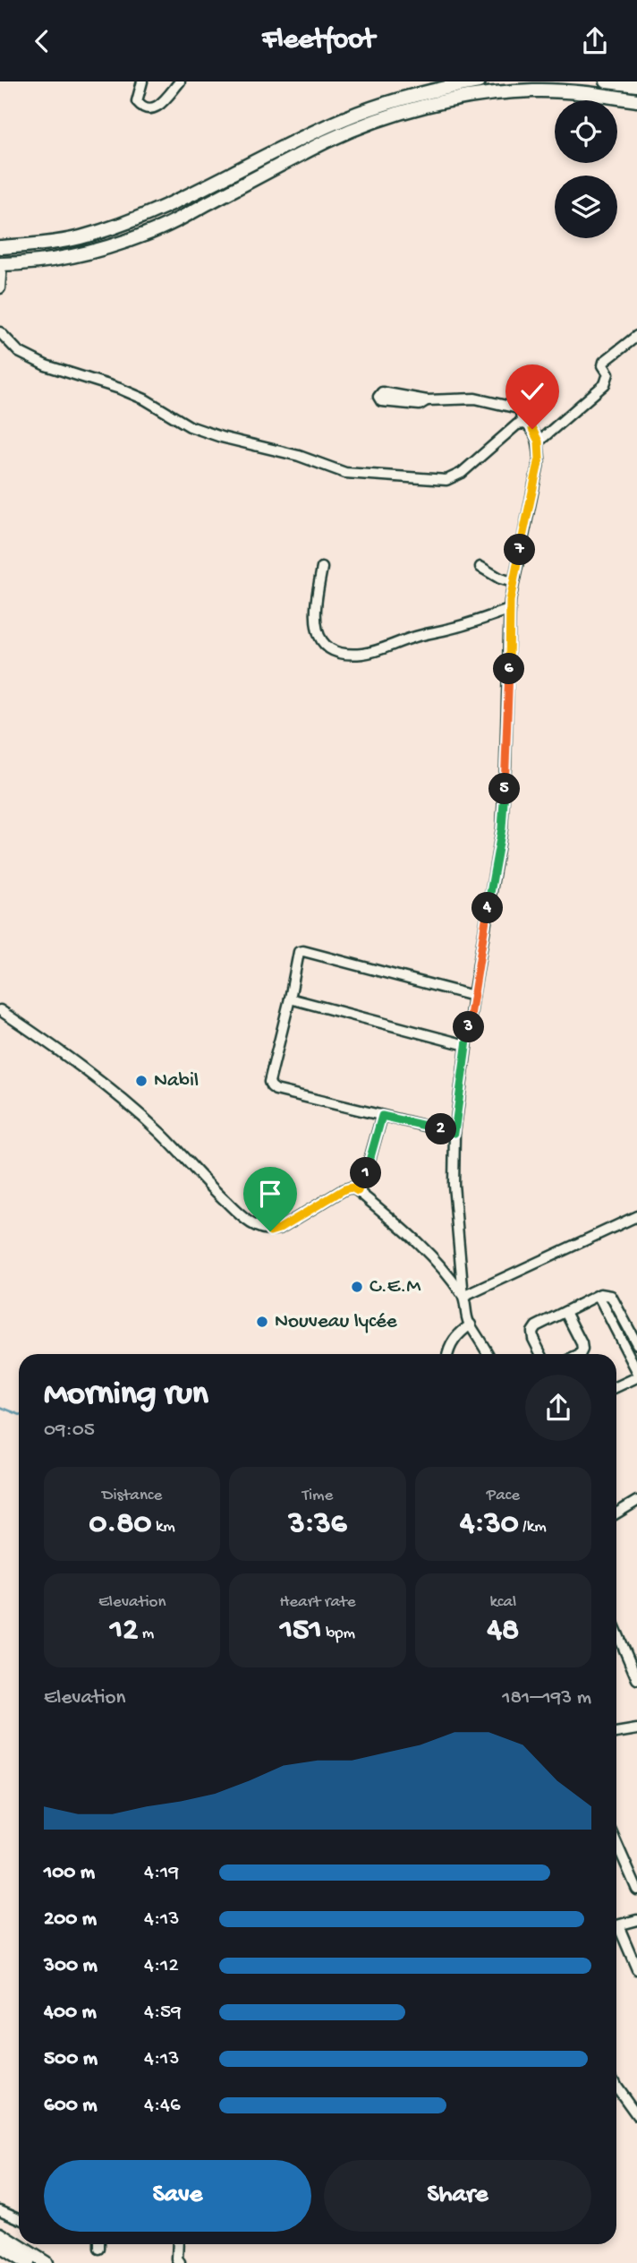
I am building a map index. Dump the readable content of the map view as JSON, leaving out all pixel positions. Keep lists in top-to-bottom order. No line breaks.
{"places":["Nabil","C.E.M","Nouveau lycée"],"page":{"header":"Fleetfoot","pins":["7","6","5","4","3","2","1"],"heading":["Morning run","09:05"],"stats":[["Distance","0.80 km"],["Time","3:36"],["Pace","4:30 /km"],["Elevation","12 m"],["Heart rate","151 bpm"],["kcal","48"]],"chart":["Elevation","181–193 m"],"list":[{"name":"100 m","note":"4:19"},{"name":"200 m","note":"4:13"},{"name":"300 m","note":"4:12"},{"name":"400 m","note":"4:59"},{"name":"500 m","note":"4:13"},{"name":"600 m","note":"4:46"}],"buttons":["Save","Share"]}}
